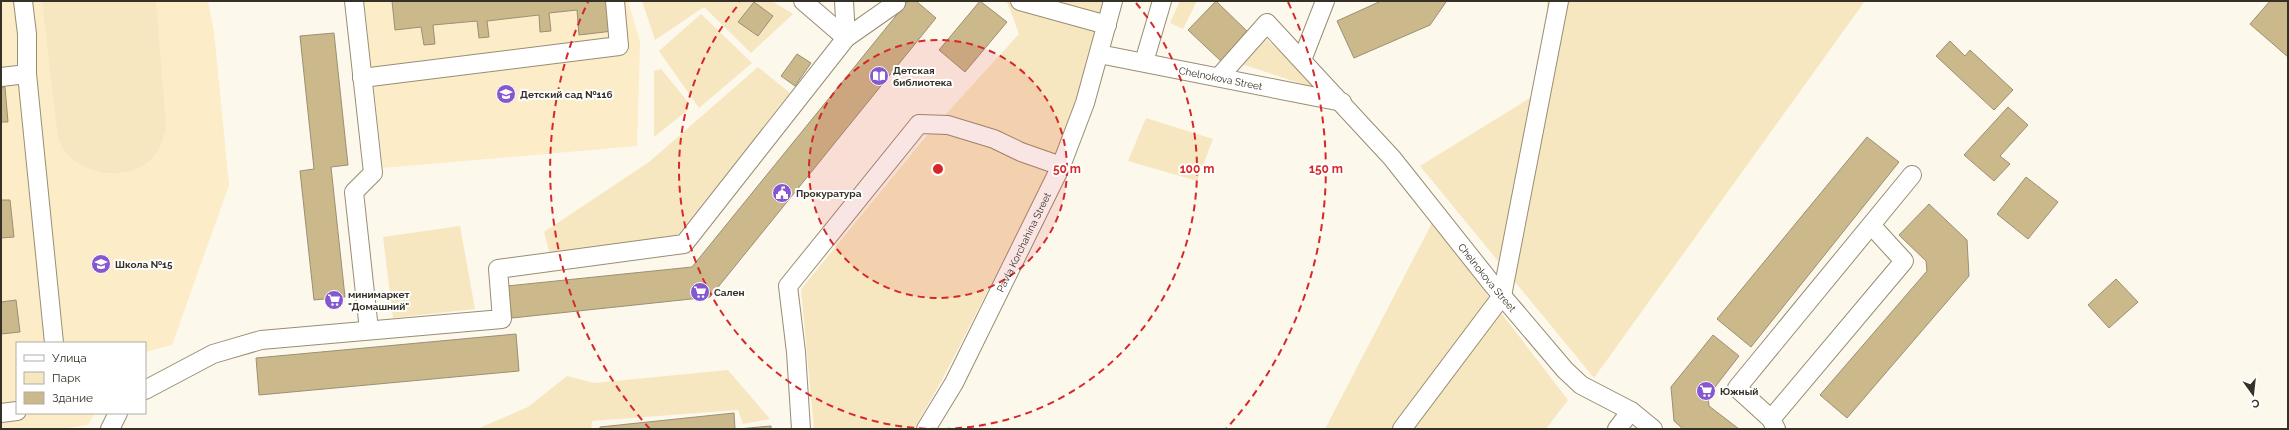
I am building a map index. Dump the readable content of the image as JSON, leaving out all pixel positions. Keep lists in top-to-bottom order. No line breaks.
{"streets":{"street":["Chelnokova Street","Pavla Korchahina Street"]},"crossings":[["Chelnokova Street","Pavla Korchahina Street"]],"places":{"library":["Детская библиотека"],"school or university":["Детский сад №116","Школа №15"],"public building":["Прокуратура"],"supermarket":["Сален","минимаркет \"Домашний\"","Южный"]},"legend":["Улица","Парк","Здание"],"north":"bottom","rings":["50 m","100 m","150 m"]}
